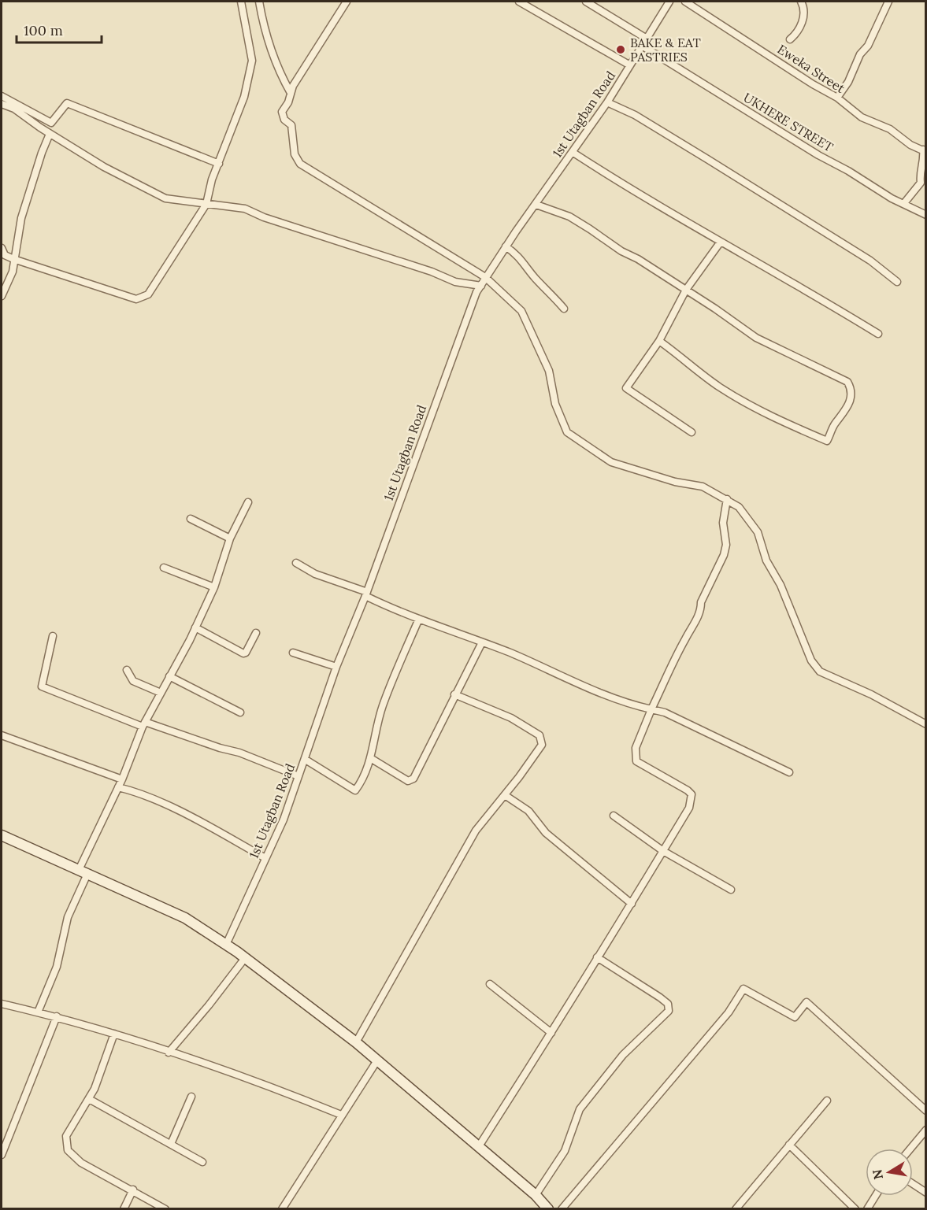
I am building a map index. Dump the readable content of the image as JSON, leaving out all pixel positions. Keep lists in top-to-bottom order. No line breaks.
{"streets":{"street":["Eweka Street","1st Utagban Road","UKHERE STREET"]},"crossings":[["1st Utagban Road","UKHERE STREET"]],"places":["BAKE & EAT PASTRIES"],"scale_bar":"100 m","north":"left"}
